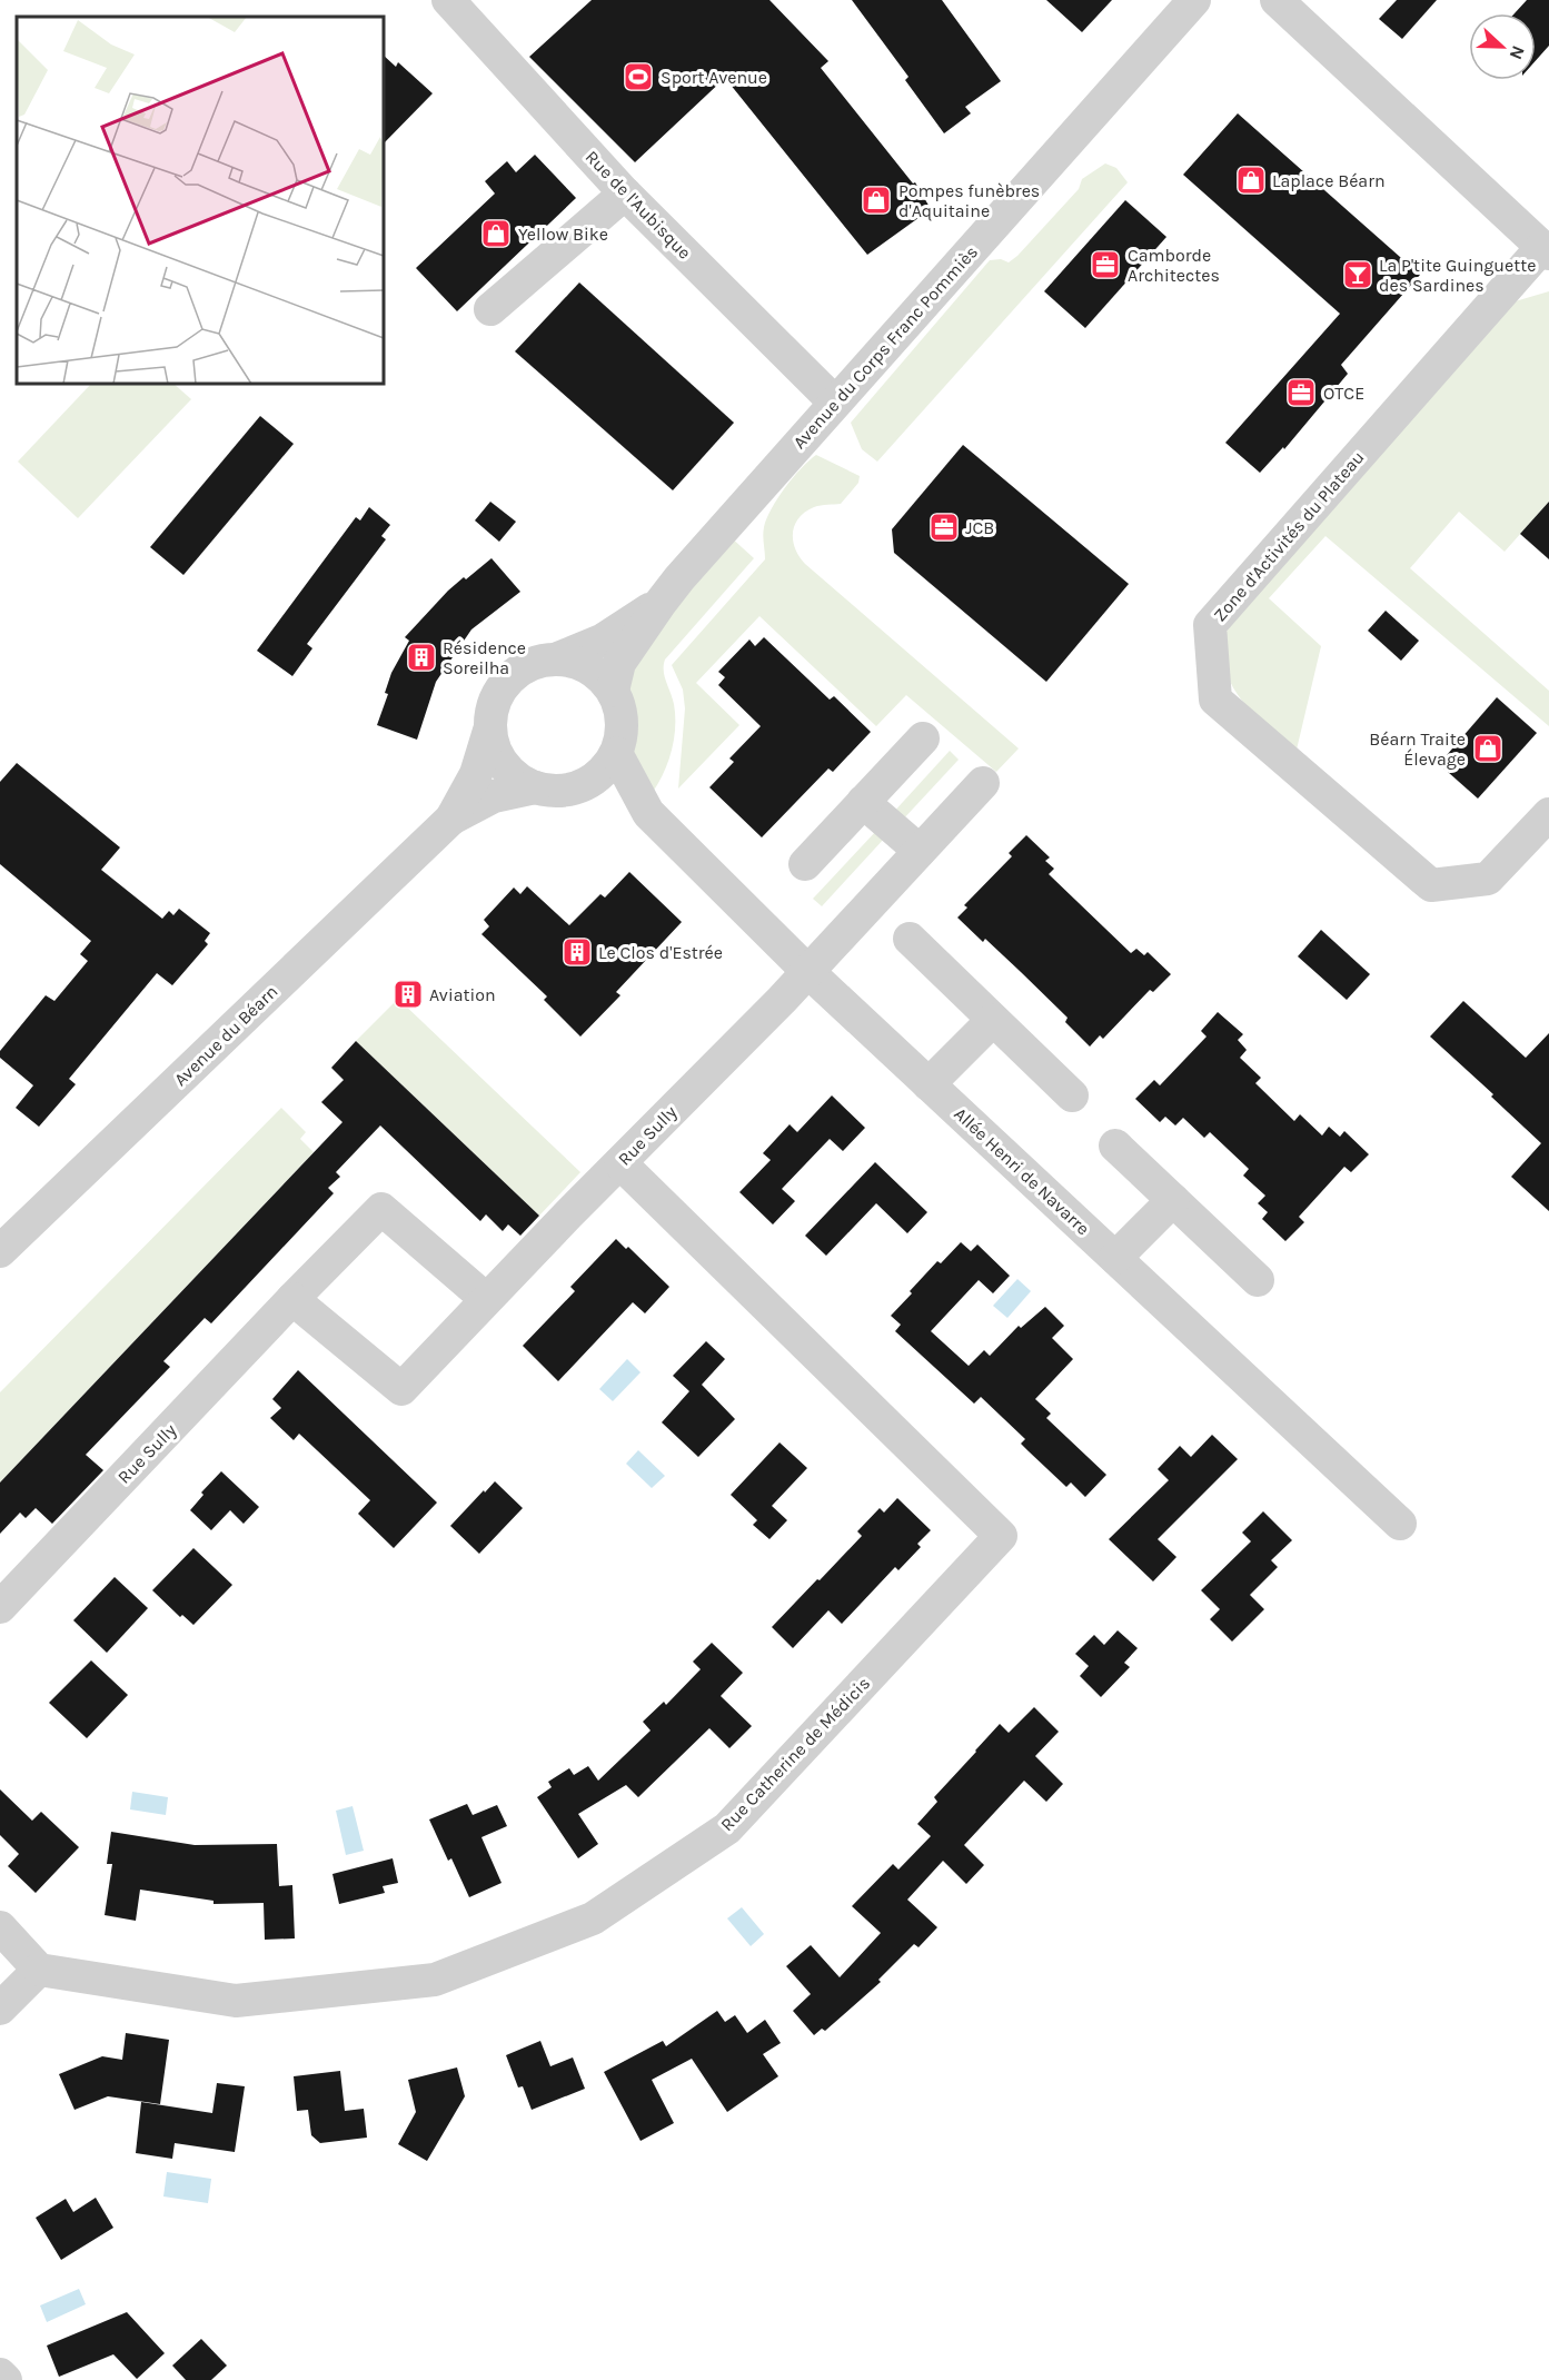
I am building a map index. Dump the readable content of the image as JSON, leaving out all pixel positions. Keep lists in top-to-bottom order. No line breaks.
{"streets":{"street":["Rue de l'Aubisque","Avenue du Corps Franc Pommiès","Zone d'Activités du Plateau","Avenue du Béarn","Rue Sully","Allée Henri de Navarre","Rue Catherine de Médicis"]},"crossings":[["Rue de l'Aubisque","Avenue du Corps Franc Pommiès"],["Avenue du Béarn","Allée Henri de Navarre"],["Rue Sully","Allée Henri de Navarre"],["Rue Sully","Rue Catherine de Médicis"]],"places":{"sports":["Sport Avenue"],"shop":["Laplace Béarn","Pompes funèbres d'Aquitaine","Yellow Bike","Béarn Traite Élevage"],"office":["Camborde Architectes","OTCE","JCB"],"bar":["La P'tite Guinguette des Sardines"],"building":["Résidence Soreilha","Le Clos d'Estrée","Aviation"]},"north":"right"}
